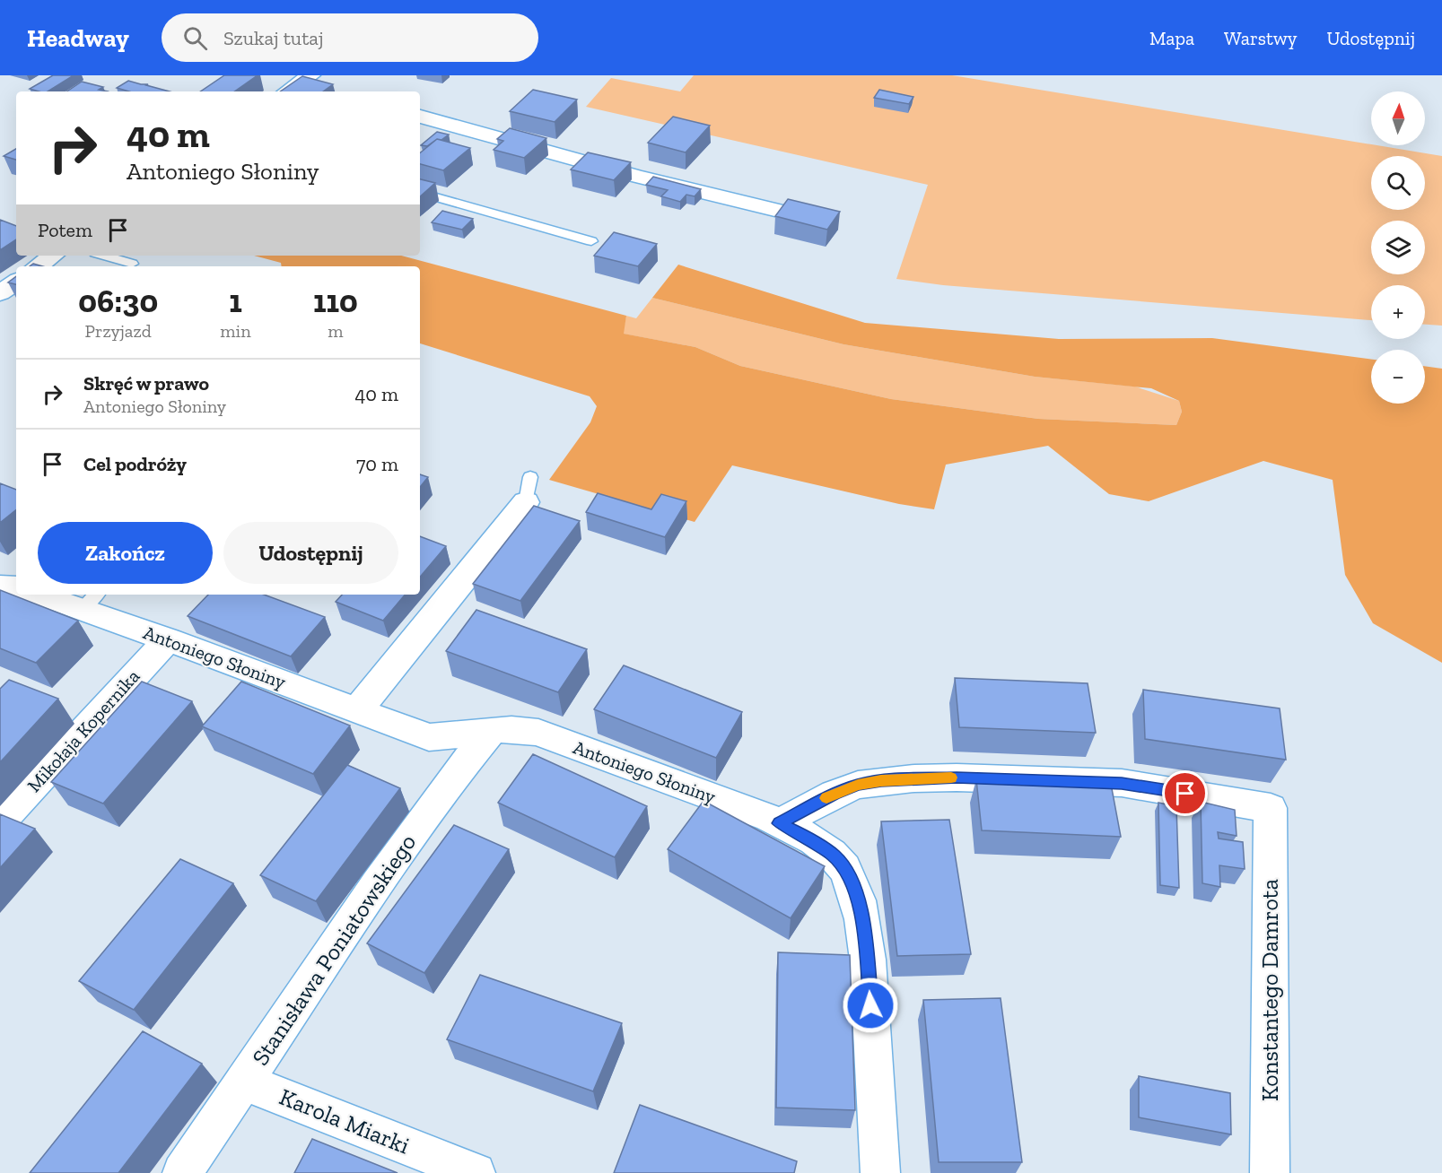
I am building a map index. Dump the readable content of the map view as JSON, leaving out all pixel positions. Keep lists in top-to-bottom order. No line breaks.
{"streets":{"street":["Antoniego Słoniny","Mikołaja Kopernika","Stanisława Poniatowskiego","Konstantego Damrota","Karola Miarki"]},"crossings":[["Antoniego Słoniny","Mikołaja Kopernika"],["Antoniego Słoniny","Stanisława Poniatowskiego"],["Antoniego Słoniny","Konstantego Damrota"],["Stanisława Poniatowskiego","Karola Miarki"]],"north":"top","page":{"header":"Headway","search":"Szukaj tutaj","nav":["Mapa","Warstwy","Udostępnij"],"map_buttons":["+","−"],"turn":["40 m","Antoniego Słoniny"],"then":"Potem","eta":["06:30","Przyjazd","1","min","110","m"],"list":[{"name":"Skręć w prawo","note":"Antoniego Słoniny","value":"40 m"},{"name":"Cel podróży","value":"70 m"}],"buttons":["Zakończ","Udostępnij"]}}
